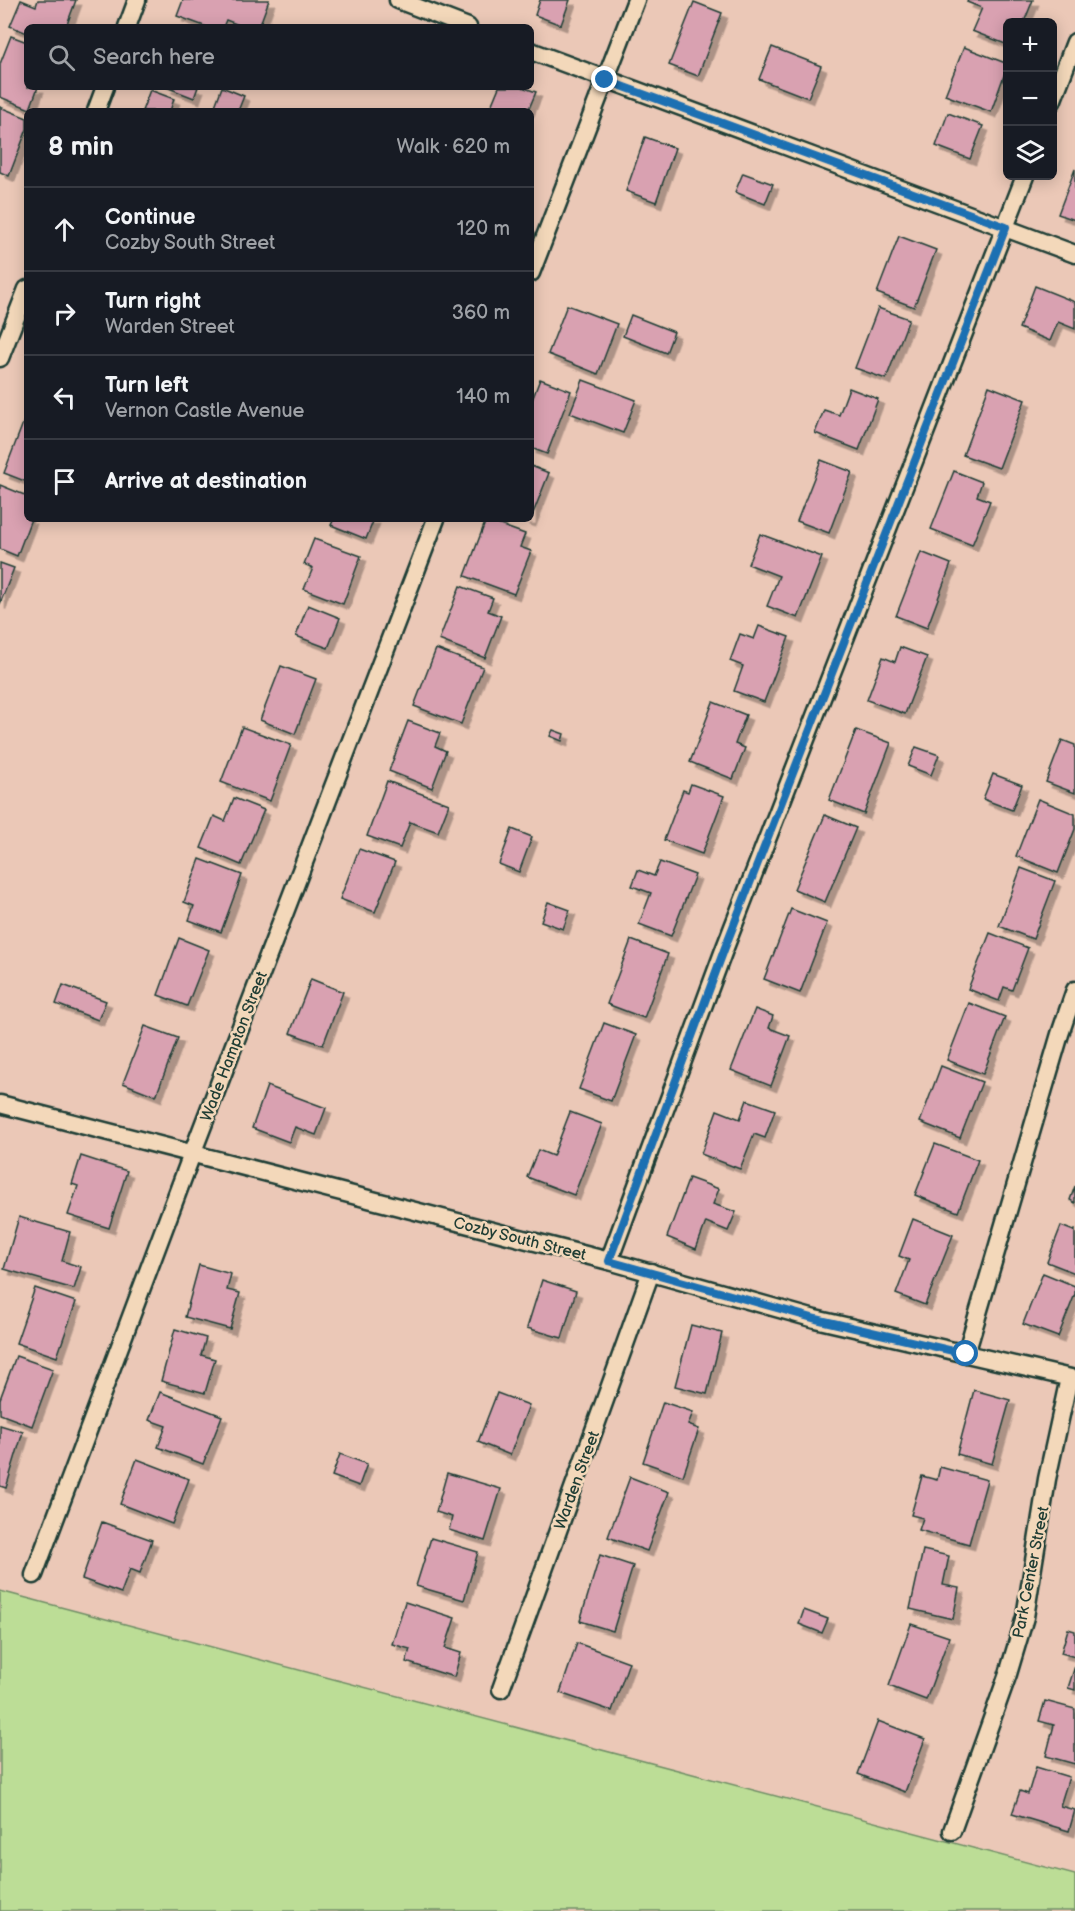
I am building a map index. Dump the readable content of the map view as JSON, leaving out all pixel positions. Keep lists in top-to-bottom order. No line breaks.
{"streets":{"street":["Wade Hampton Street","Cozby South Street","Warden Street","Park Center Street"]},"crossings":[["Wade Hampton Street","Cozby South Street"],["Cozby South Street","Warden Street"],["Cozby South Street","Park Center Street"]],"page":{"map_buttons":["+","−"],"search":"Search here","heading":["8 min","Walk · 620 m"],"list":[["Continue","Cozby South Street","120 m"],["Turn right","Warden Street","360 m"],["Turn left","Vernon Castle Avenue","140 m"],"Arrive at destination"]}}
